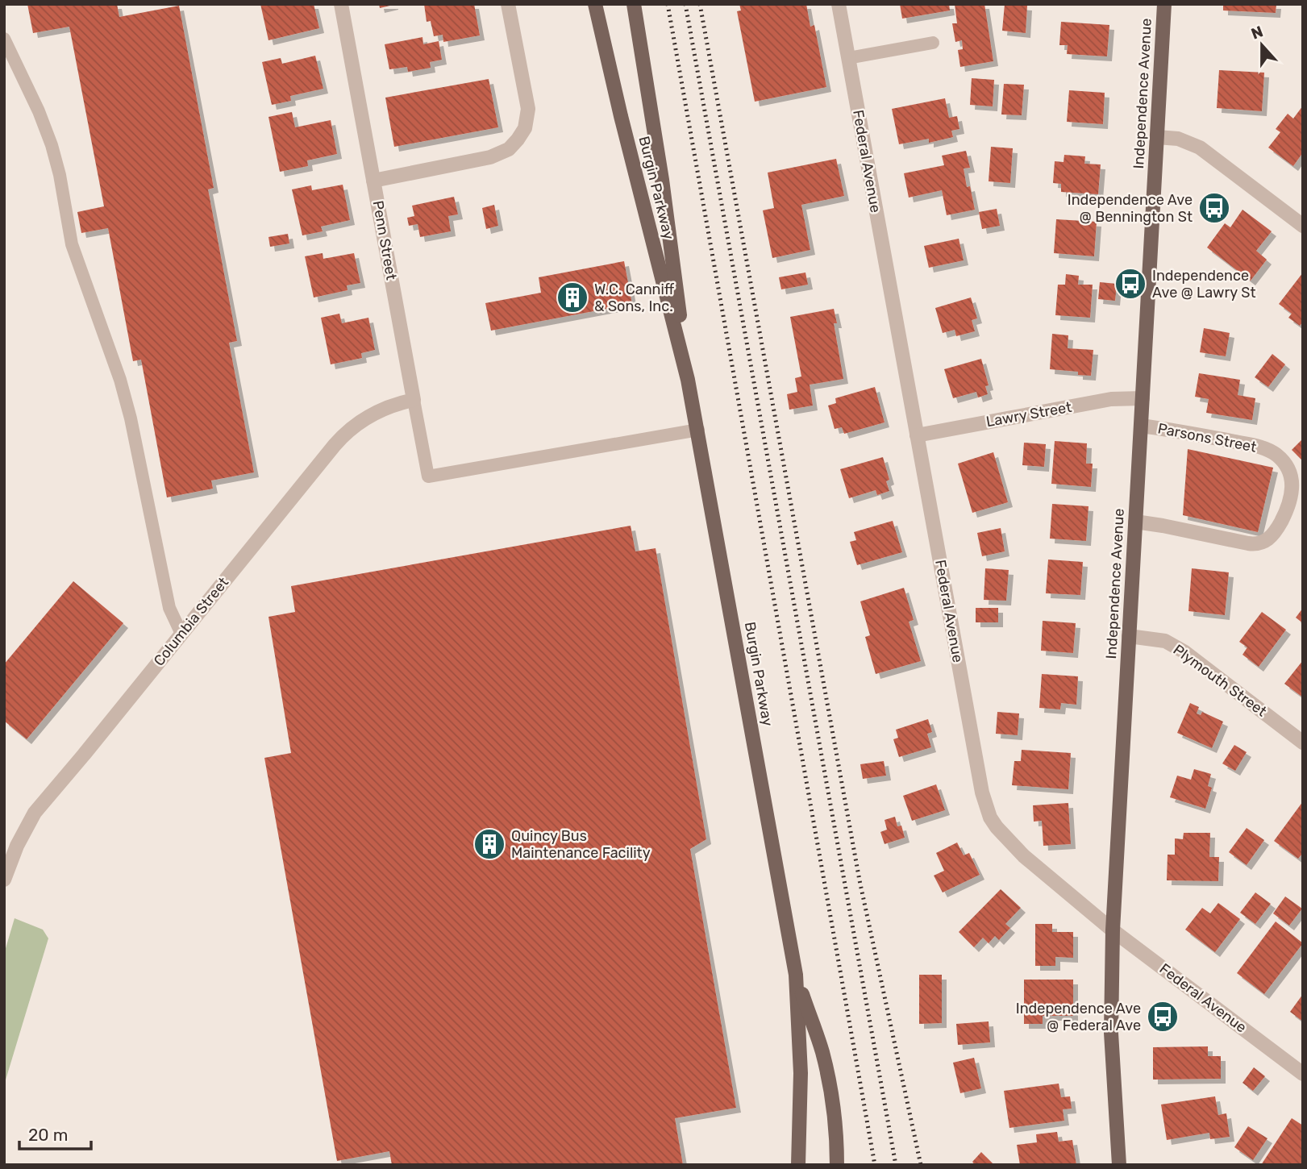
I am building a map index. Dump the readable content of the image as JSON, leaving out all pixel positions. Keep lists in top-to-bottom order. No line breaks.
{"streets":{"main road":["Independence Avenue","Burgin Parkway"],"street":["Federal Avenue","Penn Street","Lawry Street","Parsons Street","Columbia Street","Plymouth Street"]},"crossings":[["Independence Avenue","Federal Avenue"],["Independence Avenue","Lawry Street"],["Independence Avenue","Parsons Street"],["Independence Avenue","Plymouth Street"],["Federal Avenue","Lawry Street"],["Burgin Parkway","Penn Street"],["Penn Street","Columbia Street"]],"places":{"bus stop":["Independence Ave @ Bennington St","Independence Ave @ Lawry St","Independence Ave @ Federal Ave"],"building":["W.C. Canniff & Sons, Inc.","Quincy Bus Maintenance Facility"]},"scale_bar":"20 m","north":"top"}
